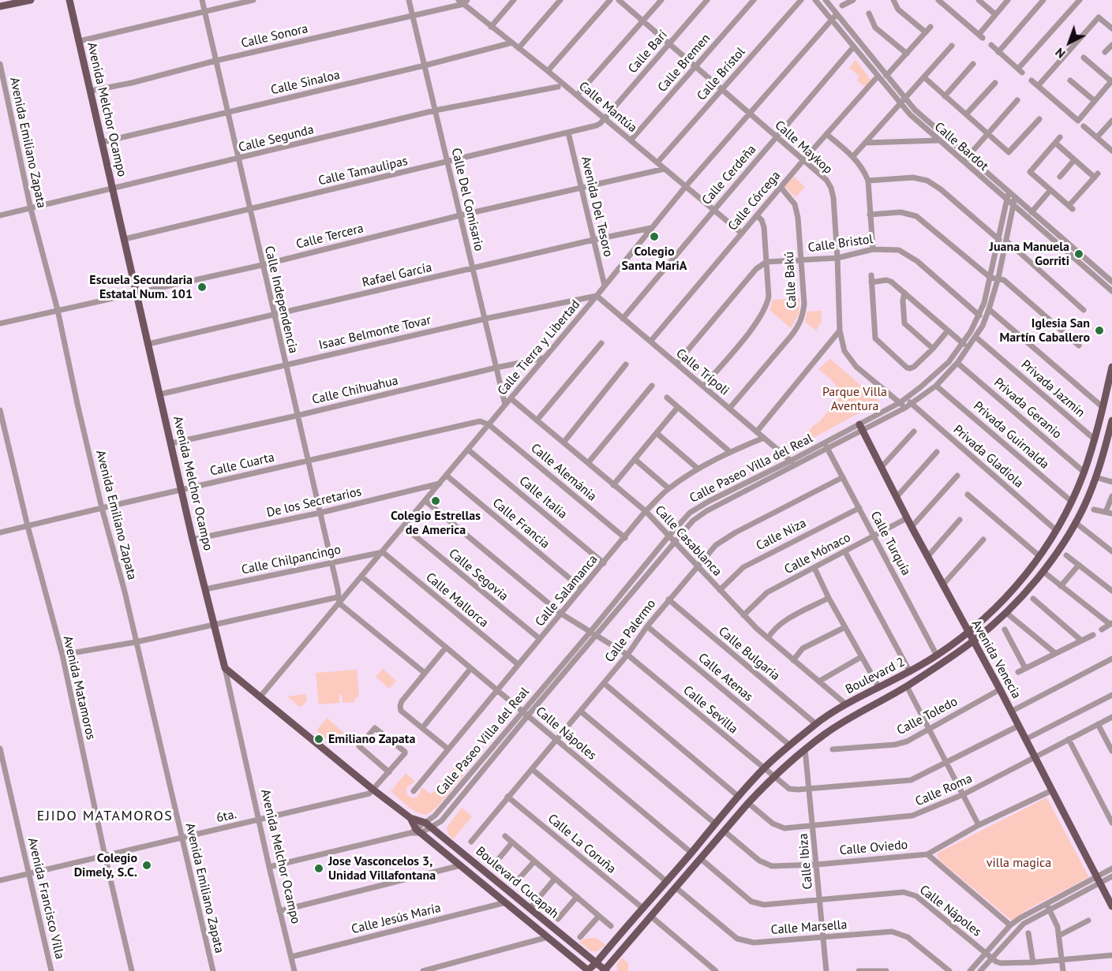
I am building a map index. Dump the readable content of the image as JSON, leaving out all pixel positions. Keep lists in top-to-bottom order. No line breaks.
{"streets":{"main road":["Avenida Melchor Ocampo","Avenida Venecia","Boulevard 2","Boulevard Cucapah"],"street":["Calle Sonora","Calle Barí","Calle Bremen","Calle Brístol","Calle Sinaloa","Calle Mantúa","Calle Segunda","Avenida Emiliano Zapata","Calle Bardot","Calle Maykop","Calle Tamaulipas","Calle Cerdeña","Calle Del Comisario","Calle Córcega","Avenida Del Tesoro","Calle Tercera","Calle Bristol","Rafael García","Calle Bakú","Calle Independencia","Isaac Belmonte Tovar","Calle Tierra y Libertad","Calle Trípoli","Privada Jazmín","Calle Chihuahua","Privada Geranio","Privada Guirnalda","Privada Gladiola","Calle Cuarta","Calle Paseo Villa del Real","Calle Alemánia","Calle Italia","De los Secretarios","Calle Francia","Calle Niza","Calle Casablanca","Calle Turquía","Calle Mónaco","Calle Chilpancingo","Calle Segovia","Calle Salamanca","Calle Mallorca","Calle Palermo","Calle Bulgaria","Calle Atenas","Avenida Matamoros","Calle Sevilla","Calle Toledo","Calle Nápoles","Calle Roma","6ta.","Calle La Coruña","Calle Oviedo","Calle Ibiza","Avenida Francisco Villa","Calle Jesús María","Calle Marsella"]},"crossings":[["Calle Sonora","Calle Mantúa"],["Calle Sonora","Avenida Melchor Ocampo"],["Calle Sonora","Calle Del Comisario"],["Calle Sonora","Calle Independencia"],["Calle Barí","Calle Mantúa"],["Calle Barí","Calle Maykop"],["Calle Barí","Calle Tamaulipas"],["Calle Bremen","Calle Mantúa"],["Calle Bremen","Calle Maykop"],["Calle Brístol","Calle Mantúa"],["Calle Brístol","Calle Maykop"],["Calle Sinaloa","Calle Mantúa"],["Calle Sinaloa","Avenida Melchor Ocampo"],["Calle Sinaloa","Calle Del Comisario"],["Calle Sinaloa","Calle Independencia"],["Calle Mantúa","Calle Tamaulipas"],["Calle Mantúa","Calle Cerdeña"],["Calle Mantúa","Calle Córcega"],["Calle Mantúa","Calle Tercera"],["Calle Mantúa","Calle Tierra y Libertad"],["Avenida Melchor Ocampo","Calle Segunda"],["Avenida Melchor Ocampo","Calle Tamaulipas"],["Avenida Melchor Ocampo","Calle Tercera"],["Avenida Melchor Ocampo","Rafael García"],["Avenida Melchor Ocampo","Isaac Belmonte Tovar"],["Avenida Melchor Ocampo","Calle Chihuahua"],["Avenida Melchor Ocampo","Calle Cuarta"],["Avenida Melchor Ocampo","Calle Paseo Villa del Real"],["Avenida Melchor Ocampo","De los Secretarios"],["Avenida Melchor Ocampo","Calle Chilpancingo"],["Avenida Melchor Ocampo","6ta."],["Avenida Melchor Ocampo","Boulevard Cucapah"],["Avenida Melchor Ocampo","Calle Jesús María"],["Calle Segunda","Avenida Emiliano Zapata"],["Calle Segunda","Calle Del Comisario"],["Calle Segunda","Calle Independencia"],["Avenida Emiliano Zapata","Calle Tercera"],["Avenida Emiliano Zapata","Calle Cuarta"],["Avenida Emiliano Zapata","6ta."],["Calle Bardot","Calle Cerdeña"],["Calle Bardot","Calle Córcega"],["Calle Bardot","Calle Tierra y Libertad"],["Calle Bardot","Calle Paseo Villa del Real"],["Calle Maykop","Calle Cerdeña"],["Calle Maykop","Calle Córcega"],["Calle Maykop","Calle Bristol"],["Calle Maykop","Calle Tierra y Libertad"],["Calle Maykop","Calle Paseo Villa del Real"],["Calle Tamaulipas","Calle Del Comisario"],["Calle Tamaulipas","Avenida Del Tesoro"],["Calle Tamaulipas","Calle Independencia"],["Calle Cerdeña","Calle Trípoli"],["Calle Del Comisario","Calle Tercera"],["Calle Del Comisario","Rafael García"],["Calle Del Comisario","Isaac Belmonte Tovar"],["Calle Del Comisario","Calle Tierra y Libertad"],["Calle Del Comisario","Calle Chihuahua"],["Calle Córcega","Calle Bakú"],["Calle Córcega","Calle Trípoli"],["Avenida Del Tesoro","Calle Tercera"],["Avenida Del Tesoro","Rafael García"],["Avenida Del Tesoro","Calle Tierra y Libertad"],["Calle Tercera","Calle Independencia"],["Calle Bristol","Calle Bakú"],["Calle Bristol","Calle Paseo Villa del Real"],["Rafael García","Calle Independencia"],["Rafael García","Calle Tierra y Libertad"],["Calle Bakú","Calle Trípoli"],["Calle Independencia","Isaac Belmonte Tovar"],["Calle Independencia","Calle Tierra y Libertad"],["Calle Independencia","Calle Chihuahua"],["Calle Independencia","Calle Cuarta"],["Calle Independencia","De los Secretarios"],["Calle Independencia","Calle Chilpancingo"],["Isaac Belmonte Tovar","Calle Tierra y Libertad"],["Isaac Belmonte Tovar","Calle Trípoli"],["Calle Tierra y Libertad","Calle Trípoli"],["Calle Tierra y Libertad","Calle Chihuahua"],["Calle Tierra y Libertad","Calle Cuarta"],["Calle Tierra y Libertad","Calle Alemánia"],["Calle Tierra y Libertad","Calle Italia"],["Calle Tierra y Libertad","De los Secretarios"],["Calle Tierra y Libertad","Calle Francia"],["Calle Tierra y Libertad","Calle Casablanca"],["Calle Tierra y Libertad","Calle Chilpancingo"],["Calle Tierra y Libertad","Calle Segovia"],["Calle Tierra y Libertad","Calle Mallorca"],["Calle Tierra y Libertad","Calle Sevilla"],["Calle Tierra y Libertad","Calle Nápoles"],["Calle Tierra y Libertad","Boulevard Cucapah"],["Calle Trípoli","Calle Paseo Villa del Real"],["Calle Trípoli","Calle Salamanca"],["Privada Jazmín","Calle Paseo Villa del Real"],["Privada Jazmín","Boulevard 2"],["Privada Geranio","Calle Paseo Villa del Real"],["Privada Geranio","Boulevard 2"],["Privada Guirnalda","Calle Paseo Villa del Real"],["Privada Guirnalda","Boulevard 2"],["Privada Gladiola","Calle Paseo Villa del Real"],["Privada Gladiola","Boulevard 2"],["Calle Cuarta","Calle Alemánia"],["Calle Cuarta","Avenida Matamoros"],["Calle Paseo Villa del Real","Calle Casablanca"],["Calle Paseo Villa del Real","Calle Turquía"],["Calle Paseo Villa del Real","Avenida Venecia"],["Calle Paseo Villa del Real","Calle Sevilla"],["Calle Paseo Villa del Real","Calle Nápoles"],["Calle Paseo Villa del Real","Boulevard Cucapah"],["Calle Alemánia","Calle Salamanca"],["Calle Italia","Calle Salamanca"],["Calle Francia","Calle Salamanca"],["Calle Niza","Calle Casablanca"],["Calle Niza","Calle Turquía"],["Calle Casablanca","Calle Mónaco"],["Calle Casablanca","Calle Salamanca"],["Calle Casablanca","Calle Palermo"],["Calle Casablanca","Boulevard 2"],["Calle Turquía","Calle Mónaco"],["Calle Turquía","Calle Palermo"],["Calle Turquía","Boulevard 2"],["Calle Mónaco","Avenida Venecia"],["Calle Chilpancingo","Calle Mallorca"],["Calle Segovia","Calle Salamanca"],["Calle Salamanca","Calle Mallorca"],["Calle Salamanca","Calle Sevilla"],["Calle Salamanca","Calle Nápoles"],["Calle Palermo","Calle Bulgaria"],["Calle Palermo","Calle Atenas"],["Calle Palermo","Calle Sevilla"],["Calle Palermo","Calle Nápoles"],["Calle Palermo","Calle La Coruña"],["Calle Bulgaria","Boulevard 2"],["Avenida Venecia","Boulevard 2"],["Avenida Venecia","Calle Sevilla"],["Avenida Venecia","Calle Toledo"],["Avenida Venecia","Calle Roma"],["Boulevard 2","Calle Atenas"],["Boulevard 2","Calle Sevilla"],["Boulevard 2","Calle Nápoles"],["Boulevard 2","Calle Roma"],["Boulevard 2","Calle La Coruña"],["Boulevard 2","Calle Oviedo"],["Boulevard 2","Calle Ibiza"],["Boulevard 2","Boulevard Cucapah"],["Boulevard 2","Calle Marsella"],["Avenida Matamoros","6ta."],["Calle Sevilla","Calle Ibiza"],["Calle Nápoles","Calle Ibiza"],["Calle Roma","Calle Ibiza"],["6ta.","Boulevard Cucapah"],["6ta.","Avenida Francisco Villa"],["Calle Oviedo","Calle Ibiza"],["Calle Ibiza","Calle Marsella"],["Boulevard Cucapah","Calle Jesús María"]],"districts":["EJIDO MATAMOROS"],"parks":["Parque Villa Aventura","villa magica"],"places":["Colegio Santa MariA","Juana Manuela Gorriti","Escuela Secundaria Estatal Num. 101","Iglesia San Martín Caballero","Colegio Estrellas de America","Emiliano Zapata","Colegio Dimely, S.C.","Jose Vasconcelos 3, Unidad Villafontana"],"north":"bottom left"}
